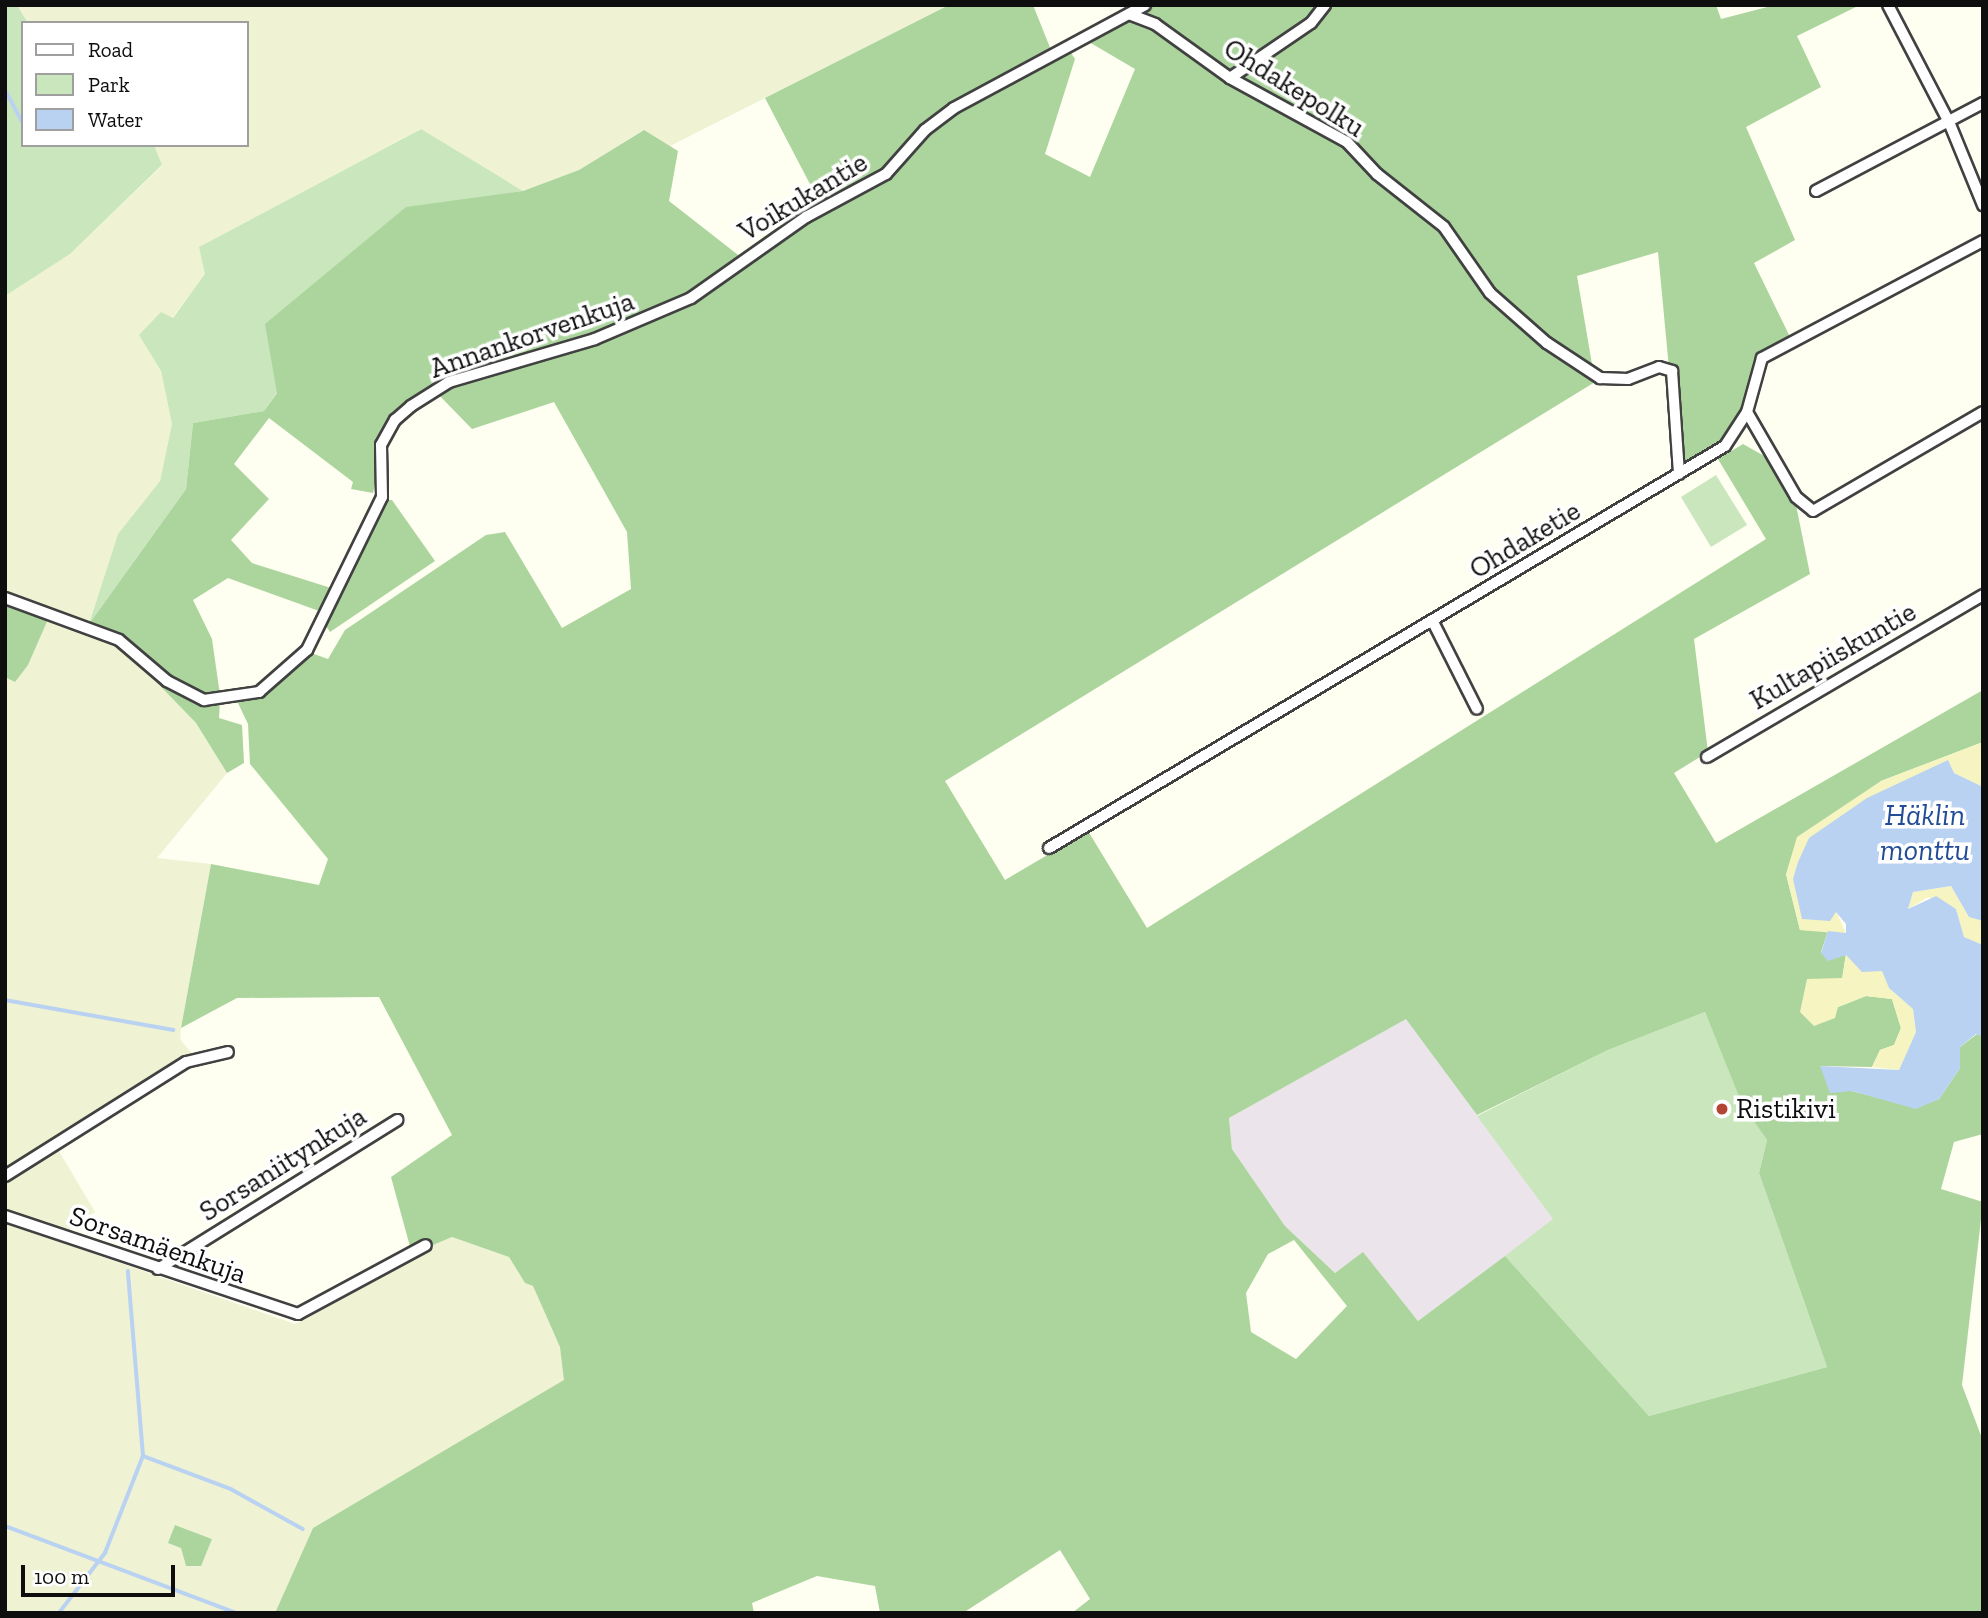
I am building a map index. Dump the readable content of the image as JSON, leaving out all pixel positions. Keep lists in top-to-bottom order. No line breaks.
{"streets":{"street":["Ohdakepolku","Voikukantie","Annankorvenkuja","Ohdaketie","Kultapiiskuntie","Sorsaniitynkuja","Sorsamäenkuja"]},"crossings":[["Ohdakepolku","Voikukantie"],["Ohdakepolku","Ohdaketie"],["Voikukantie","Annankorvenkuja"],["Sorsaniitynkuja","Sorsamäenkuja"]],"water":["Häklin monttu"],"places":["Ristikivi"],"legend":["Road","Park","Water"],"scale_bar":"100 m"}
